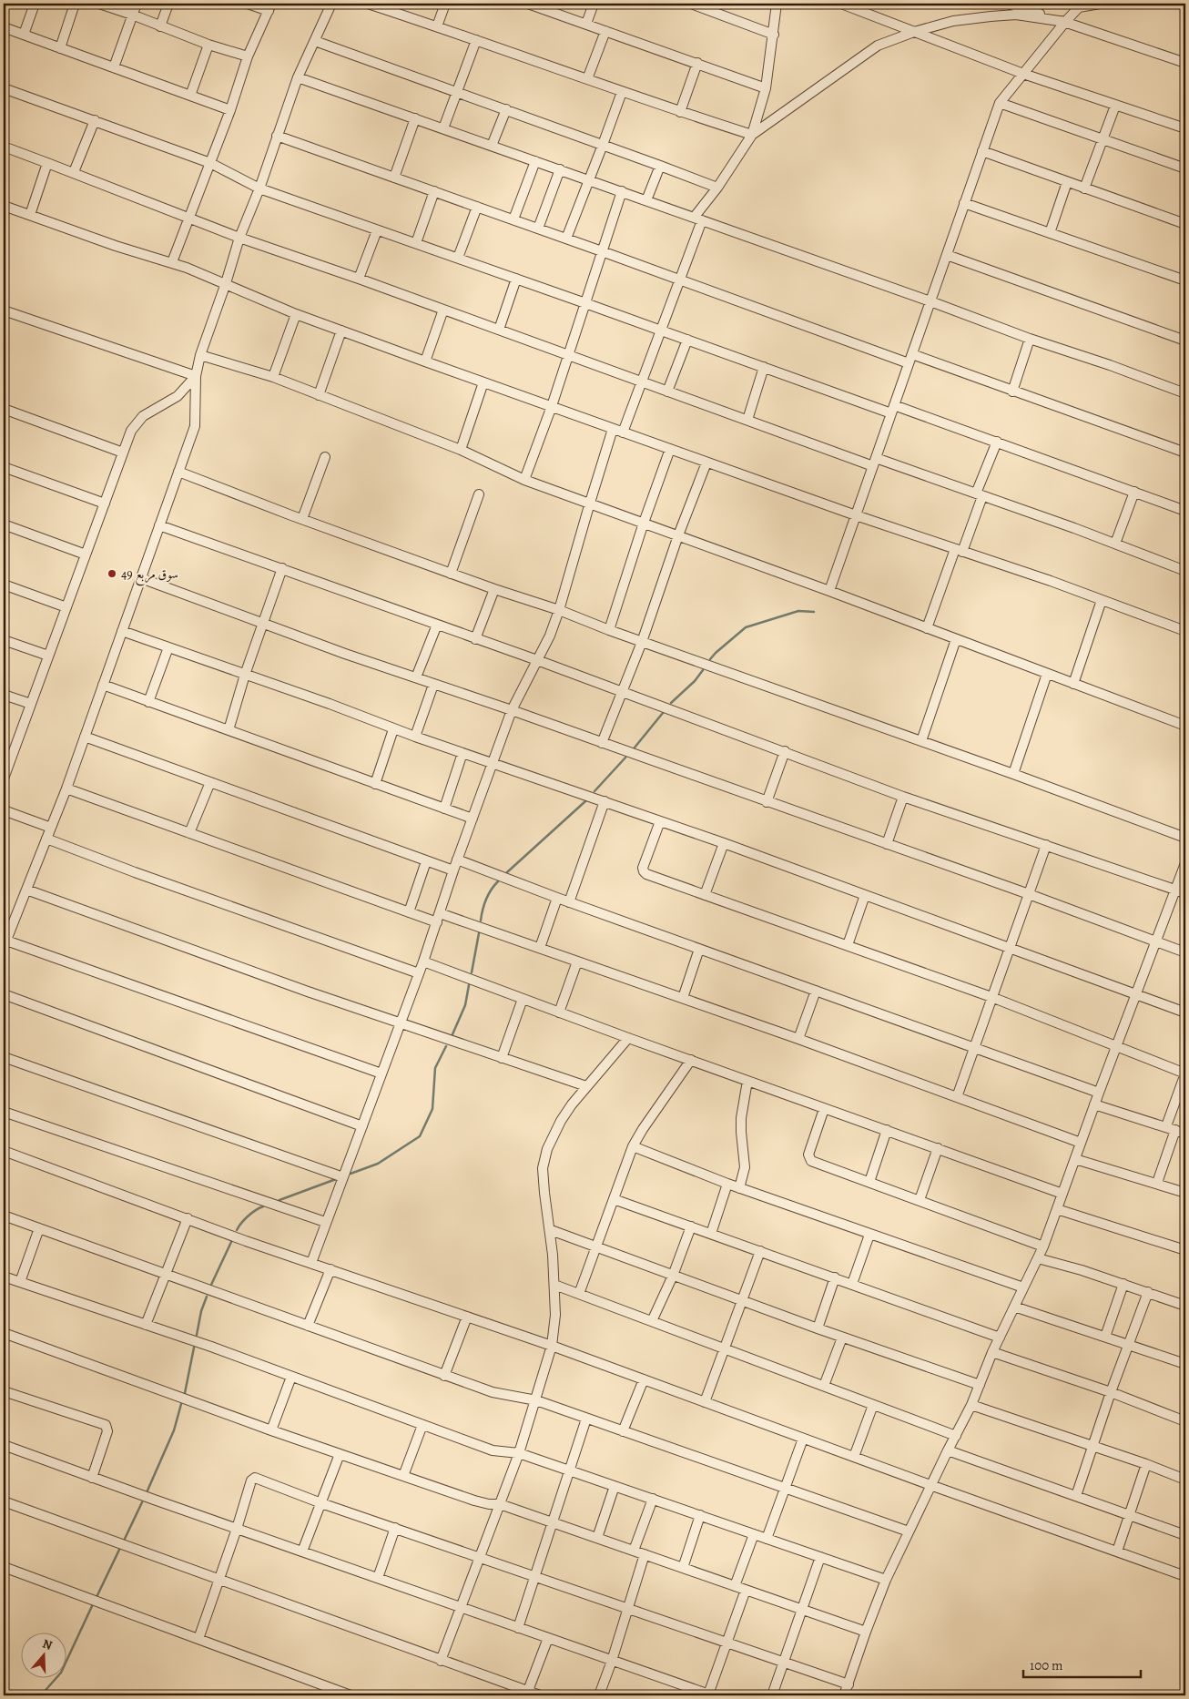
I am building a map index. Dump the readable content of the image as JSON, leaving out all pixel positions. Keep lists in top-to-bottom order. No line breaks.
{"places":["سوق مربع 49"],"scale_bar":"100 m","north":"top"}
